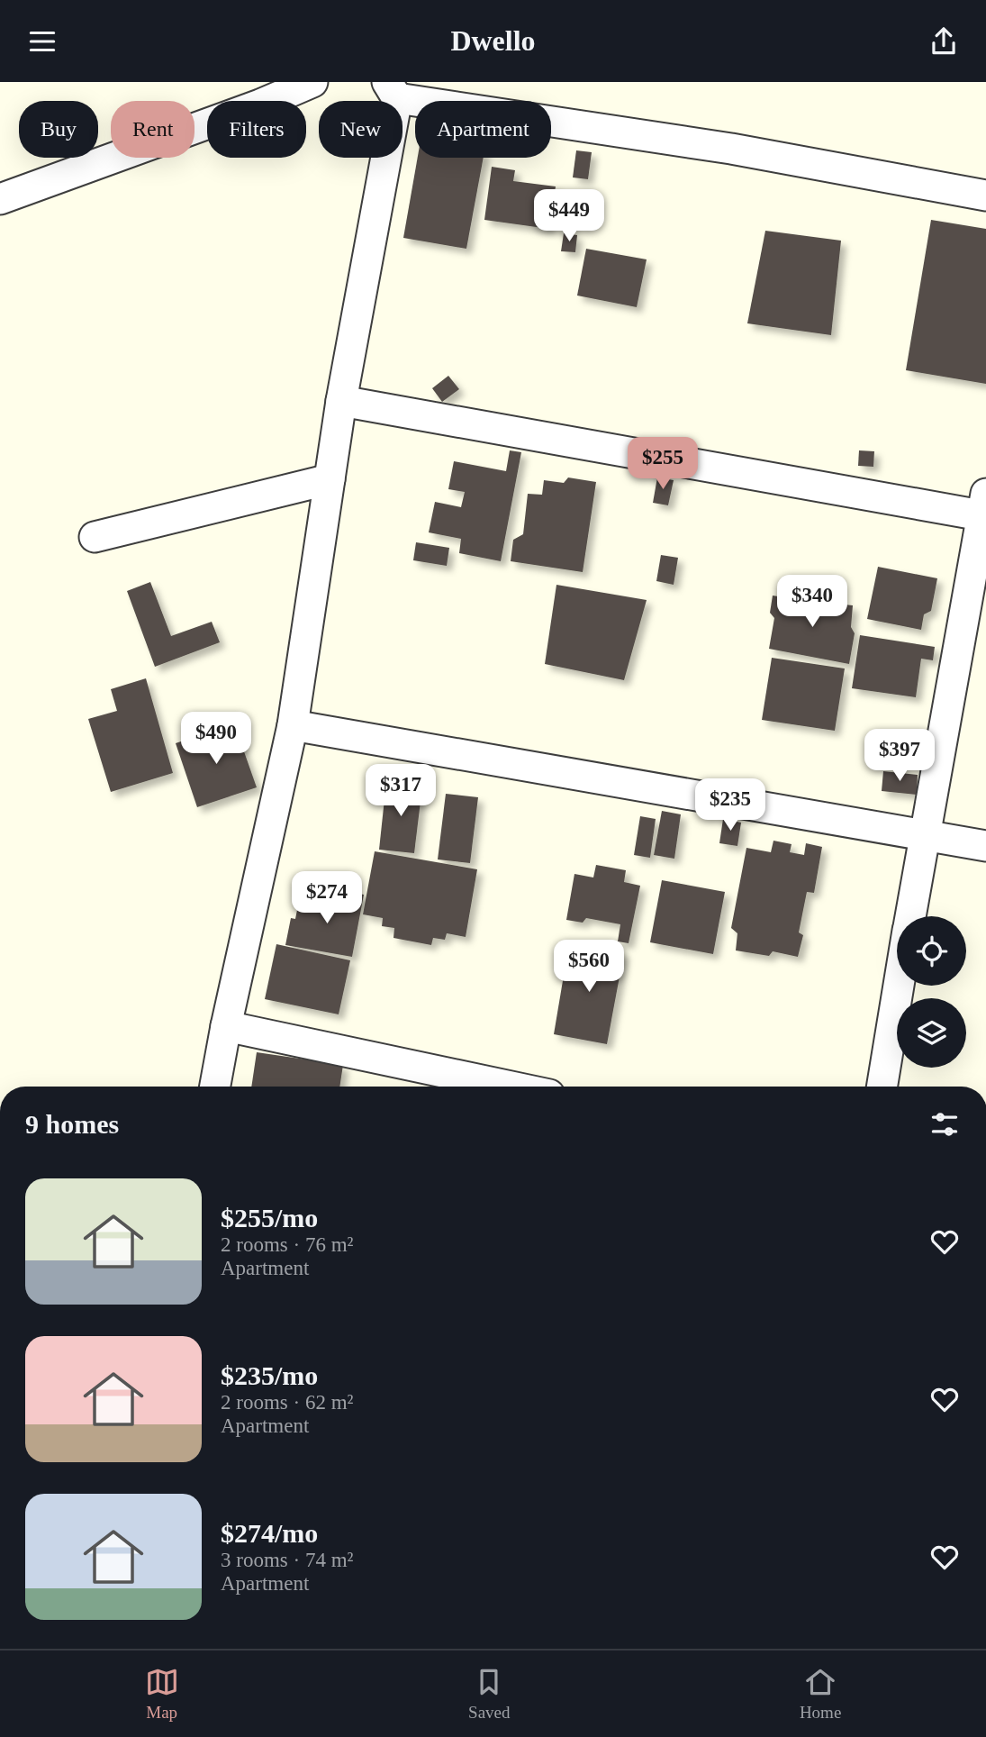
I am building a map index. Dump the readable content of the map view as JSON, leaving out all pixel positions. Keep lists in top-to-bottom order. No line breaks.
{"page":{"header":"Dwello","chip":["Buy","Rent","Filters","New","Apartment"],"price":["$449","$255","$340","$490","$397","$317","$235","$274","$560"],"heading":"9 homes","list":[{"name":"$255/mo","note":"2 rooms · 76 m² · Apartment"},{"name":"$235/mo","note":"2 rooms · 62 m² · Apartment"},{"name":"$274/mo","note":"3 rooms · 74 m² · Apartment"}],"tabs":["Map","Saved","Home"]}}
